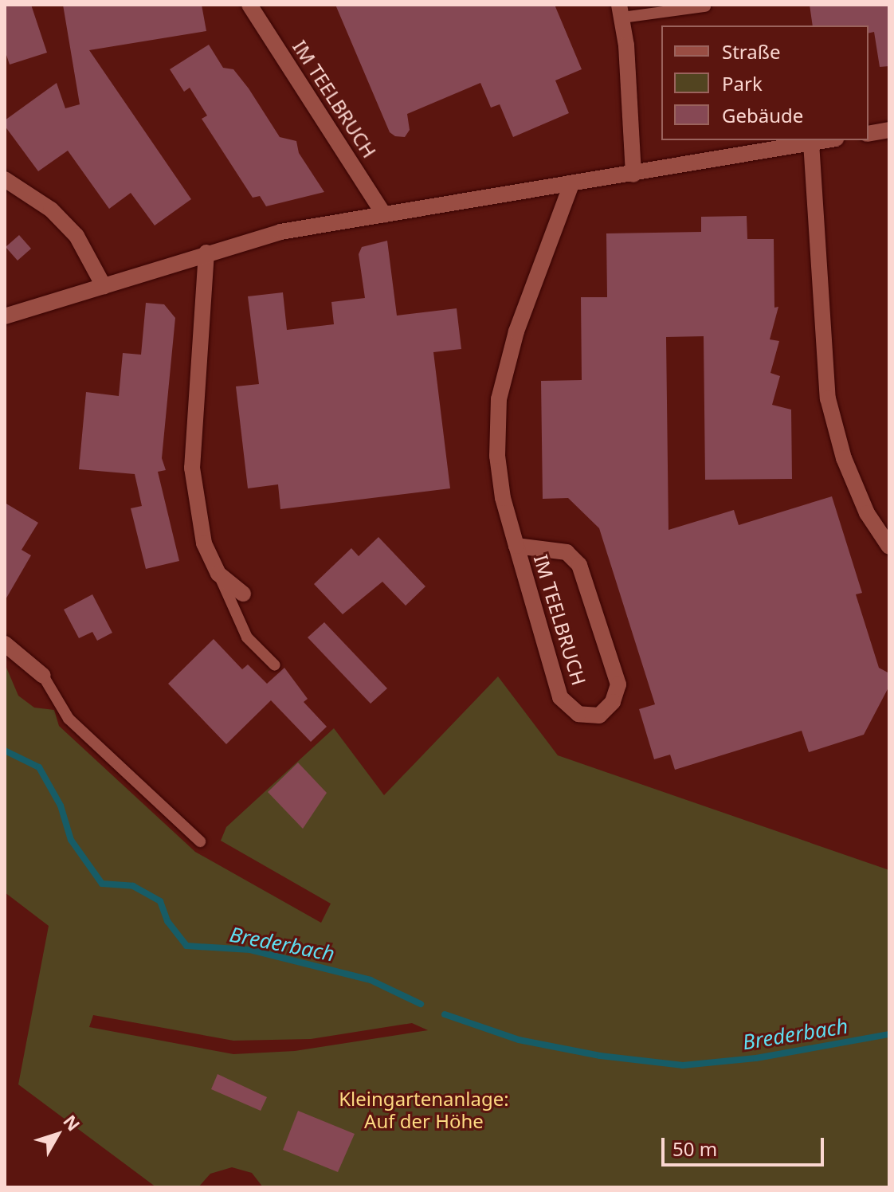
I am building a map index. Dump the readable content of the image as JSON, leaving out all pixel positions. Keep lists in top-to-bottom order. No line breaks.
{"streets":{"street":["IM TEELBRUCH"]},"water":["Brederbach"],"parks":["Kleingartenanlage: Auf der Höhe"],"legend":["Straße","Park","Gebäude"],"scale_bar":"50 m","north":"top right"}
